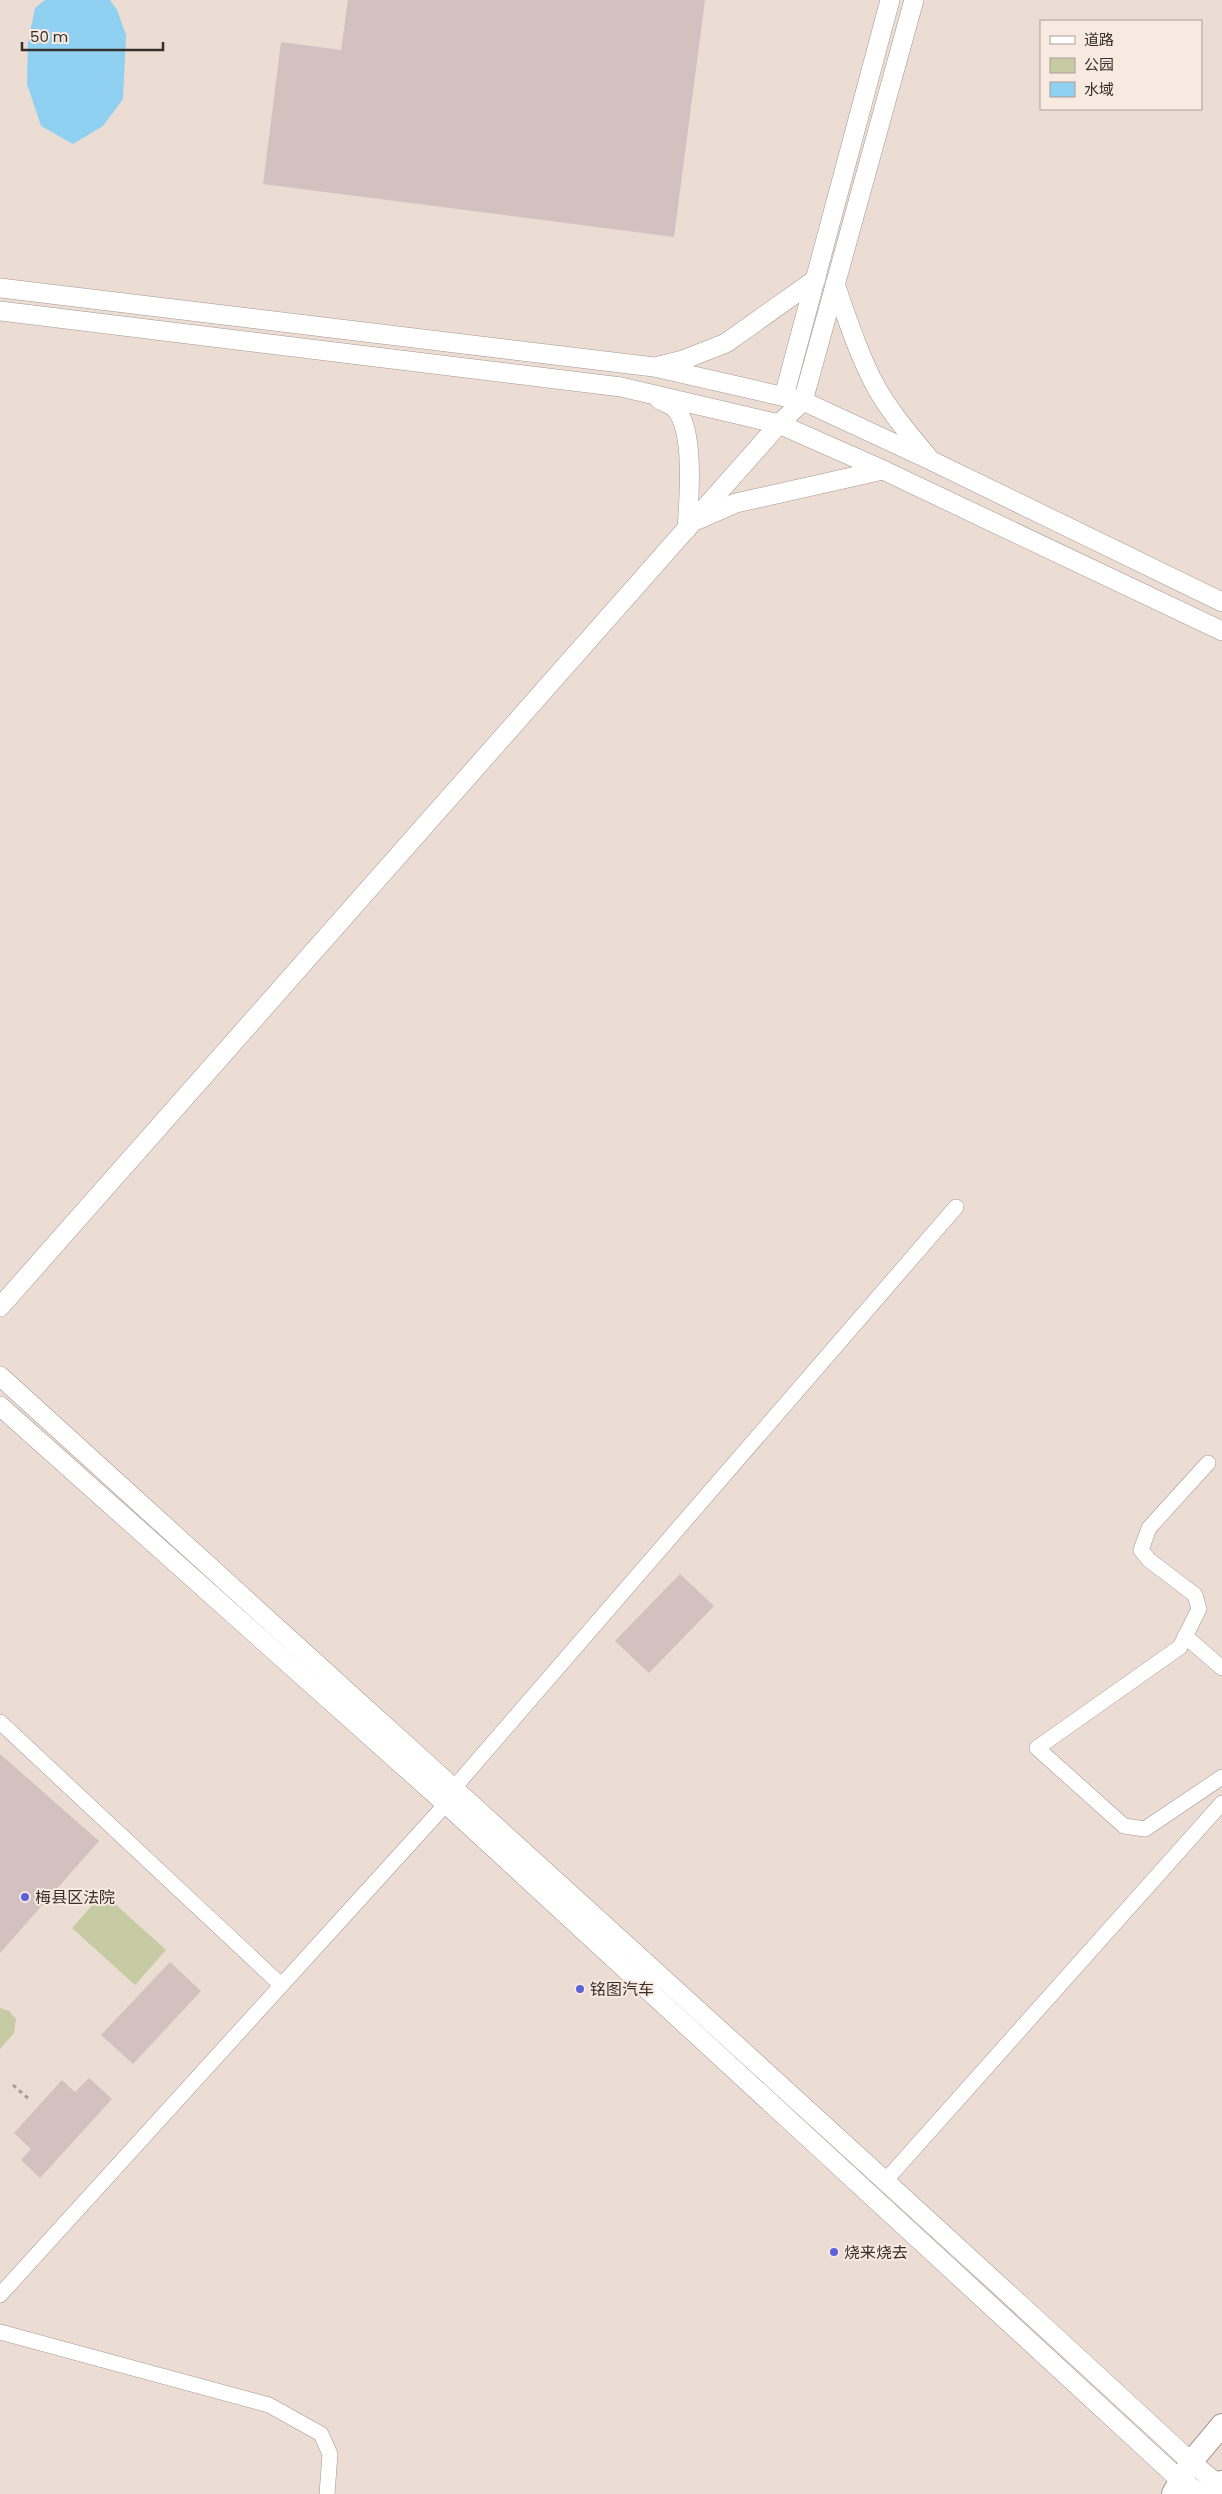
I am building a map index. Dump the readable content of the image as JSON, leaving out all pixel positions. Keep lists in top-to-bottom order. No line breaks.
{"places":["梅县区法院","铭图汽车","烧来烧去"],"legend":["道路","公园","水域"],"scale_bar":"50 m"}
